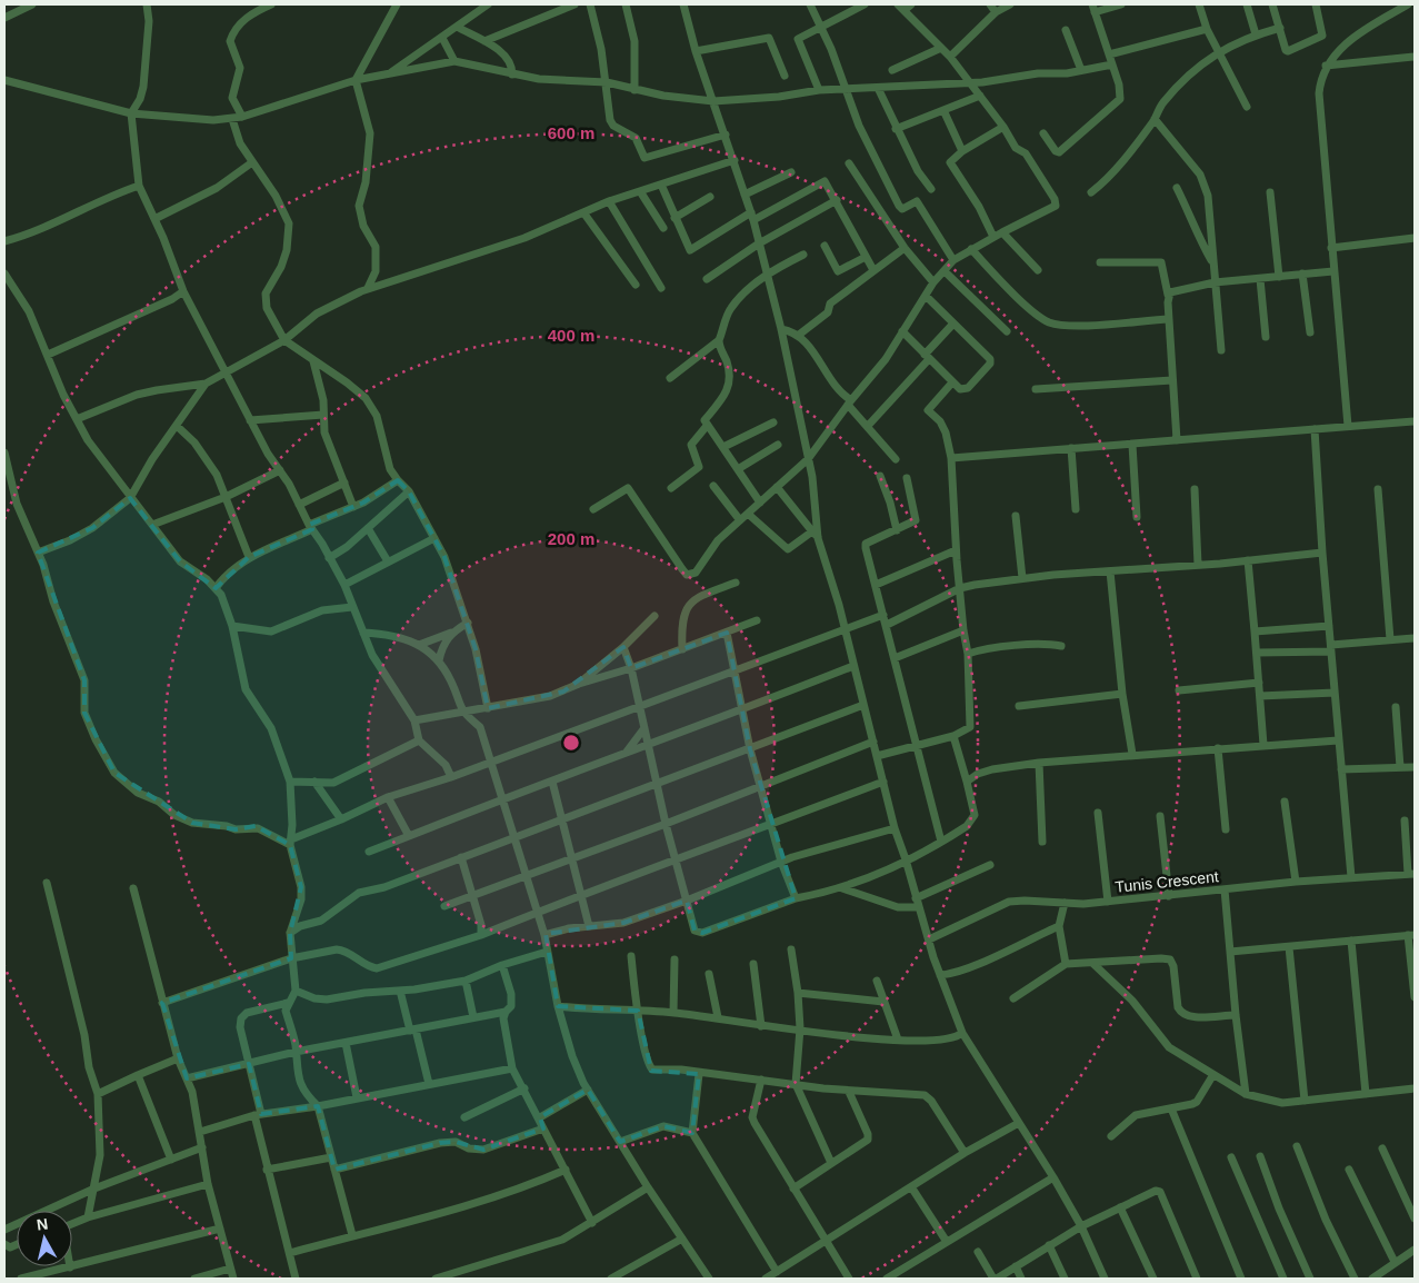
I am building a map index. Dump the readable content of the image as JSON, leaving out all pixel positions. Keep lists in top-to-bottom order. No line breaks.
{"streets":{"street":["Tunis Crescent"]},"north":"top","rings":["600 m","400 m","200 m"]}
